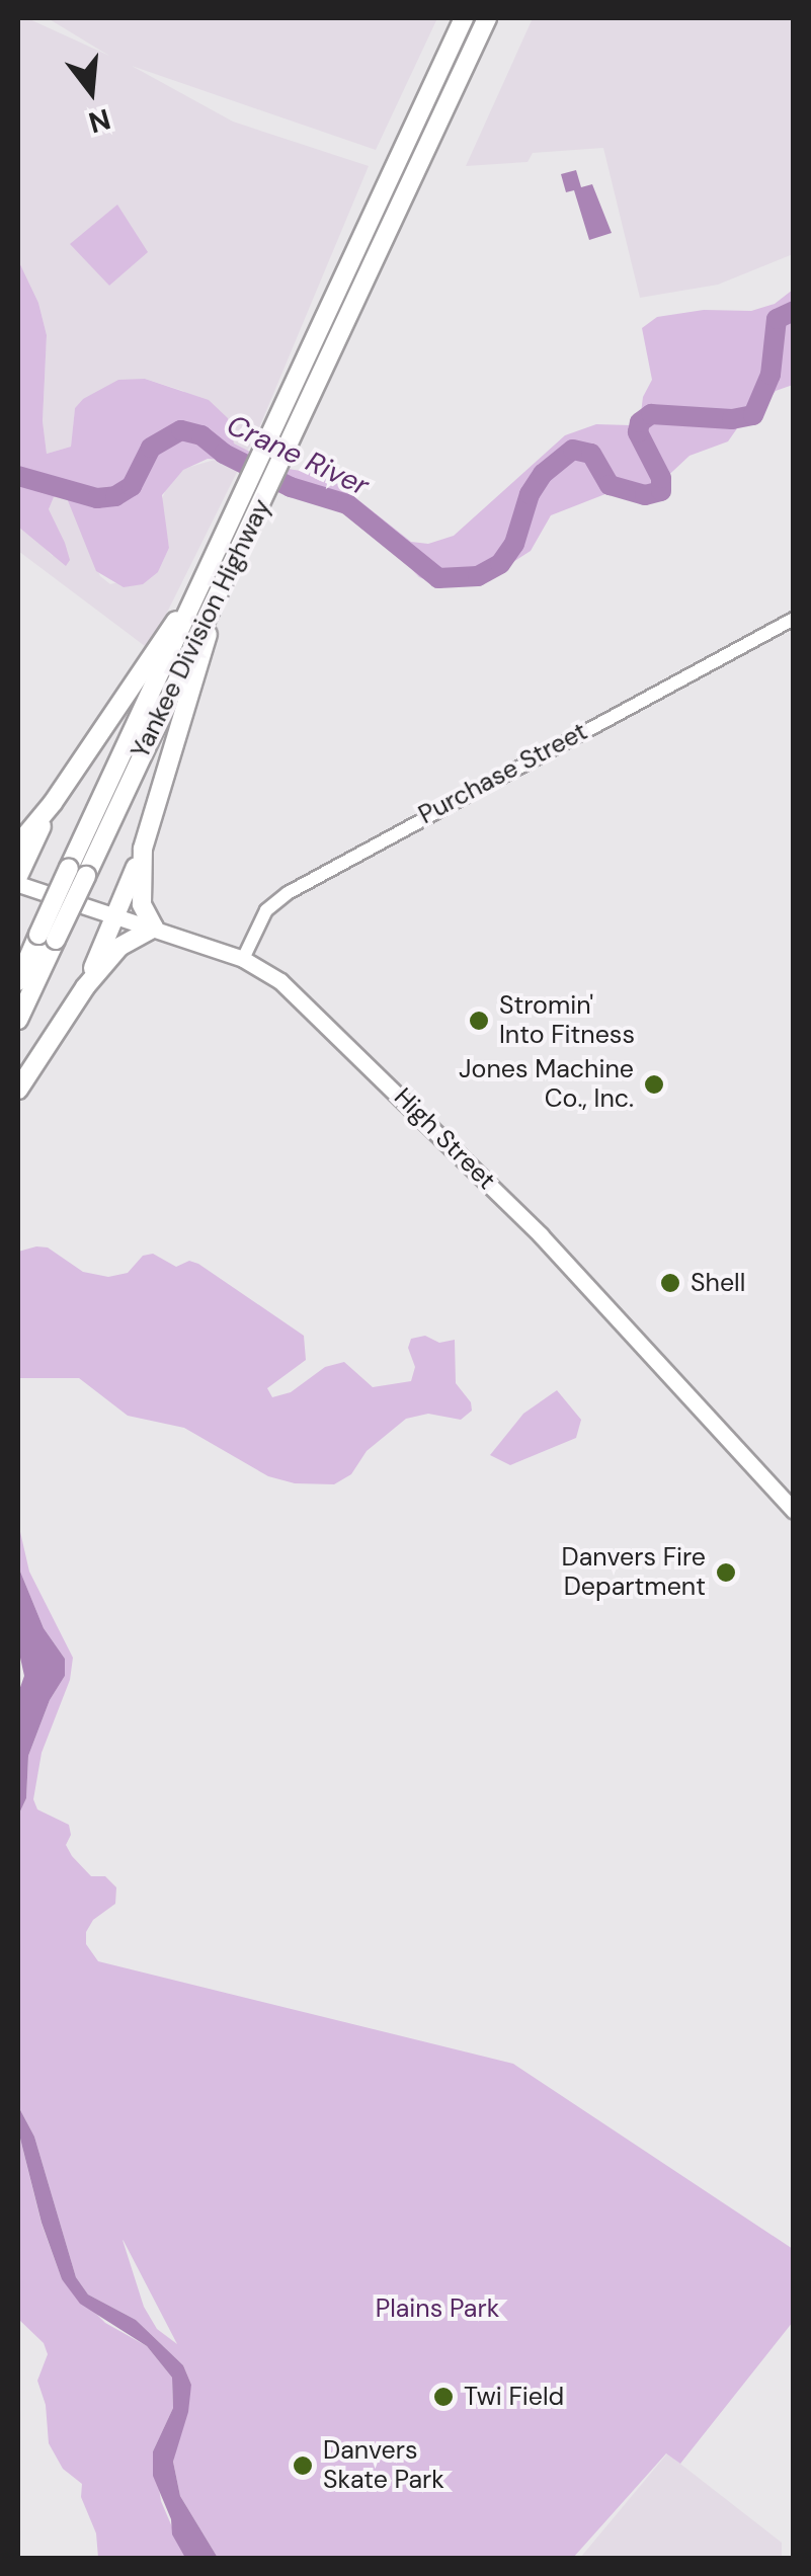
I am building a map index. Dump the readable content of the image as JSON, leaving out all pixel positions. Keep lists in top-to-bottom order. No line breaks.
{"streets":{"highway":["Yankee Division Highway"],"main road":["High Street"],"street":["Purchase Street"]},"crossings":[["Purchase Street","High Street"]],"water":["Crane River"],"parks":["Plains Park"],"places":["Stromin' Into Fitness","Jones Machine Co., Inc.","Shell","Danvers Fire Department","Twi Field","Danvers Skate Park"],"north":"bottom"}
